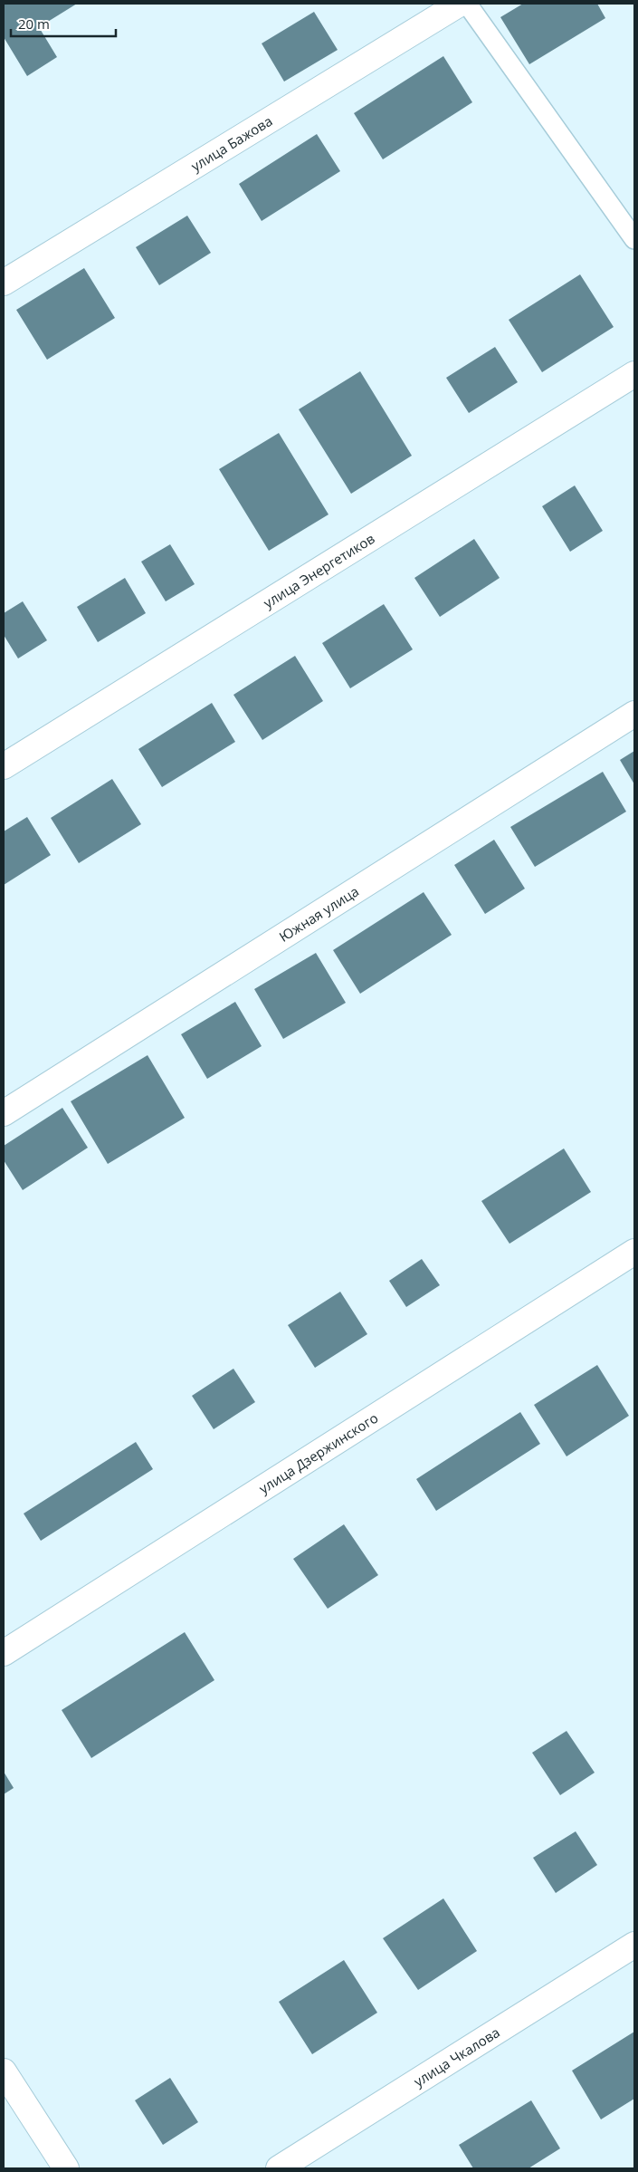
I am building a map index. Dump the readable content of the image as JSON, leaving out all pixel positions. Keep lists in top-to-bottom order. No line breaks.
{"streets":{"street":["улица Бажова","улица Энергетиков","Южная улица","улица Дзержинского","улица Чкалова"]},"scale_bar":"20 m"}
